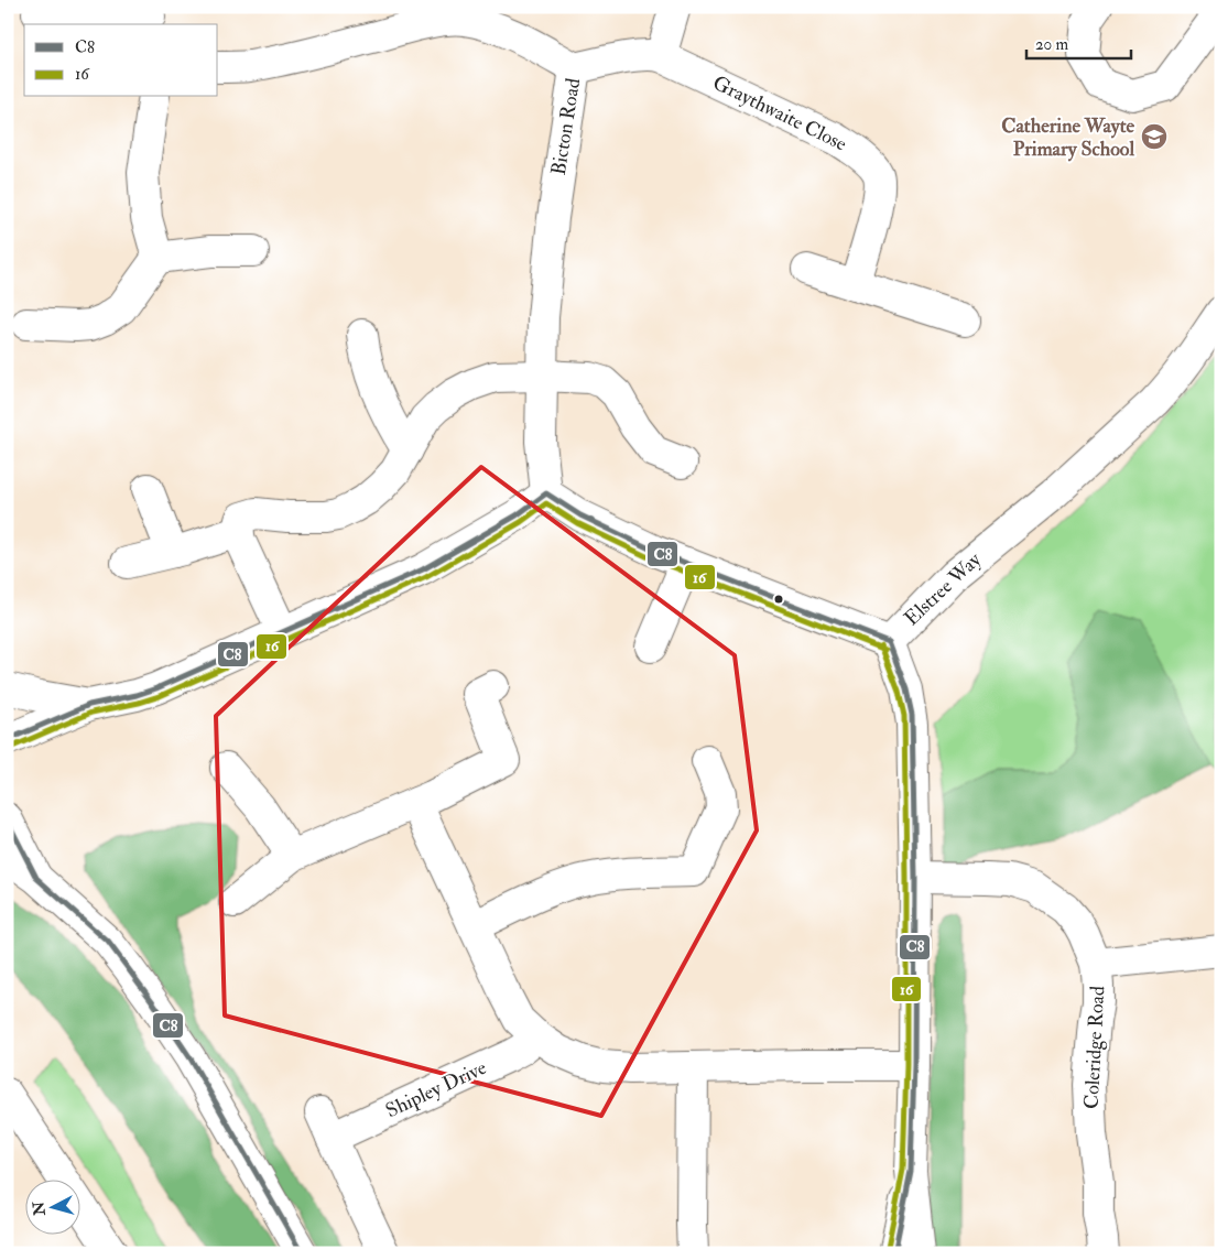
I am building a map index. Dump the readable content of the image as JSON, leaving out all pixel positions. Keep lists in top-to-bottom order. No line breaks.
{"streets":{"street":["Graythwaite Close","Bicton Road","Elstree Way","Coleridge Road","Shipley Drive"]},"crossings":[["Graythwaite Close","Bicton Road"],["Bicton Road","Elstree Way"]],"places":{"school or university":["Catherine Wayte Primary School"]},"lines":["transit line C8","transit line 16"],"legend":["C8","16"],"scale_bar":"20 m","north":"left"}
